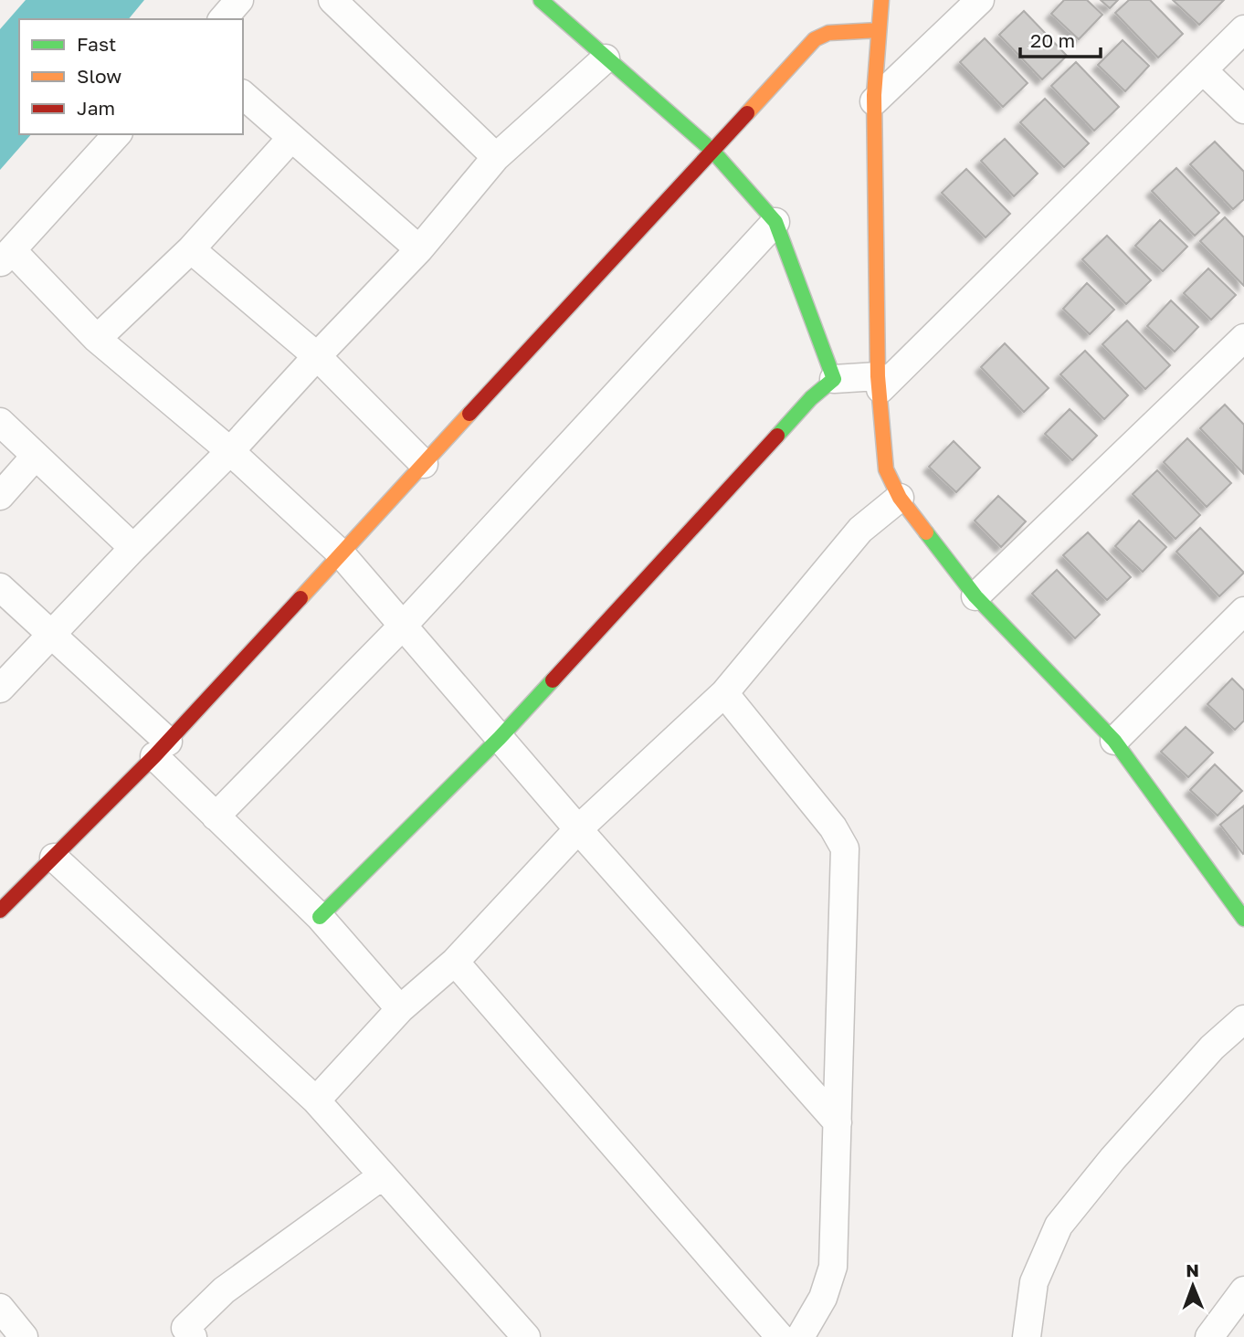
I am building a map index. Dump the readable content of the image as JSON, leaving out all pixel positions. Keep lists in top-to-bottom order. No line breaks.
{"legend":["Fast","Slow","Jam"],"scale_bar":"20 m","north":"top"}
